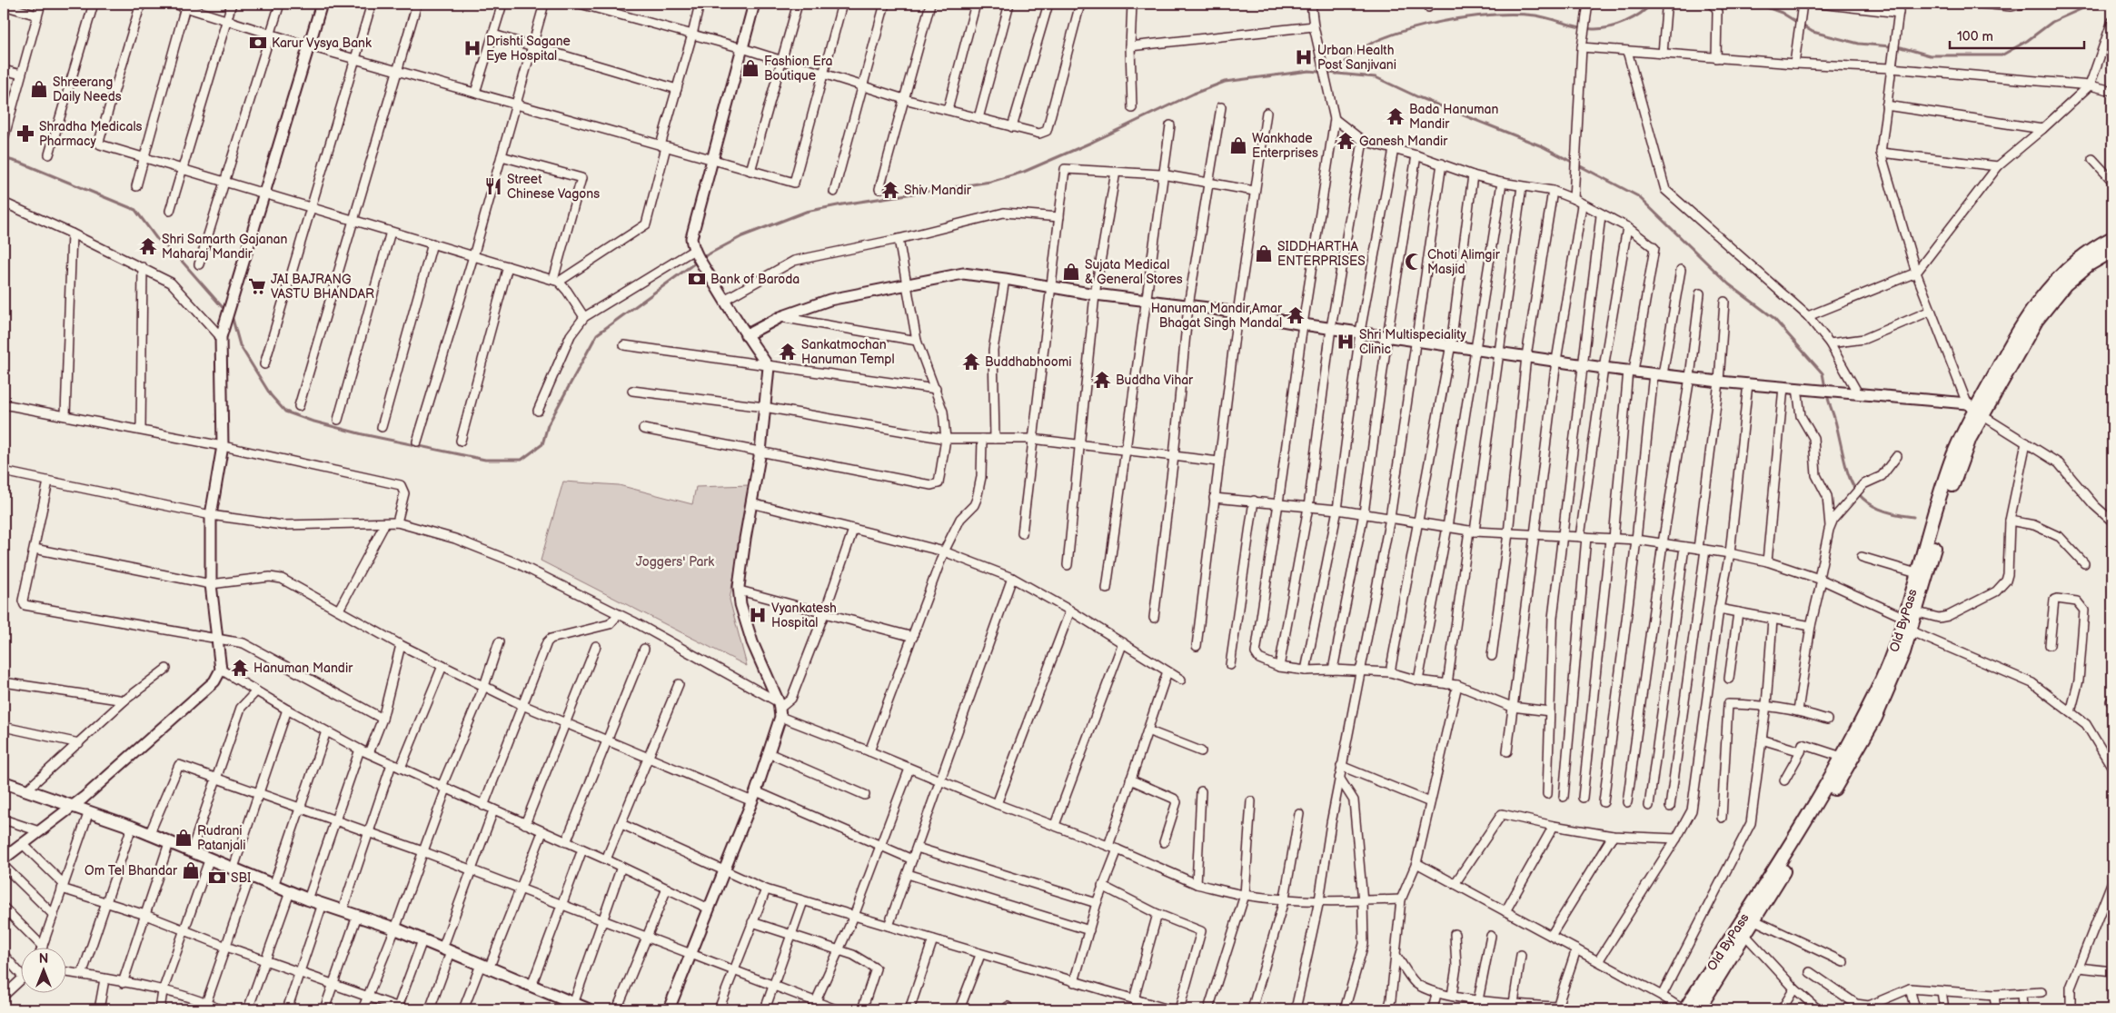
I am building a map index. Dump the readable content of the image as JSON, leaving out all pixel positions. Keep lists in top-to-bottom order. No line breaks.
{"streets":{"main road":["Old ByPass"]},"parks":["Joggers' Park"],"places":{"bank":["Karur Vysya Bank","Bank of Baroda","SBI"],"hospital":["Drishti Sagane Eye Hospital","Urban Health Post Sanjivani","Shri Multispeciality Clinic","Vyankatesh Hospital"],"shop":["Fashion Era Boutique","Shreerang Daily Needs","Wankhade Enterprises","SIDDHARTHA ENTERPRISES","Sujata Medical & General Stores","Rudrani Patanjali","Om Tel Bhandar"],"temple":["Bada Hanuman Mandir","Ganesh Mandir","Shiv Mandir","Shri Samarth Gajanan Maharaj Mandir","Hanuman Mandir,Amar Bhagat Singh Mandal","Sankatmochan Hanuman Templ","Buddhabhoomi","Buddha Vihar","Hanuman Mandir"],"pharmacy":["Shradha Medicals Pharmacy"],"restaurant":["Street Chinese Vagons"],"mosque":["Choti Alimgir Masjid"],"supermarket":["JAI BAJRANG VASTU BHANDAR"]},"scale_bar":"100 m","north":"top"}
